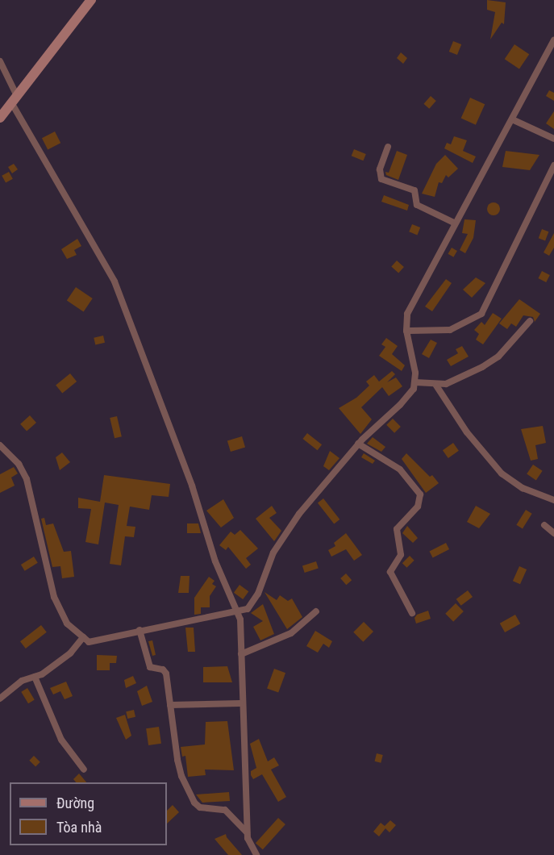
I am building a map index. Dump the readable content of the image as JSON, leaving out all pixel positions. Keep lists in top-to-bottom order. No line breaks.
{"legend":["Đường","Tòa nhà"]}
